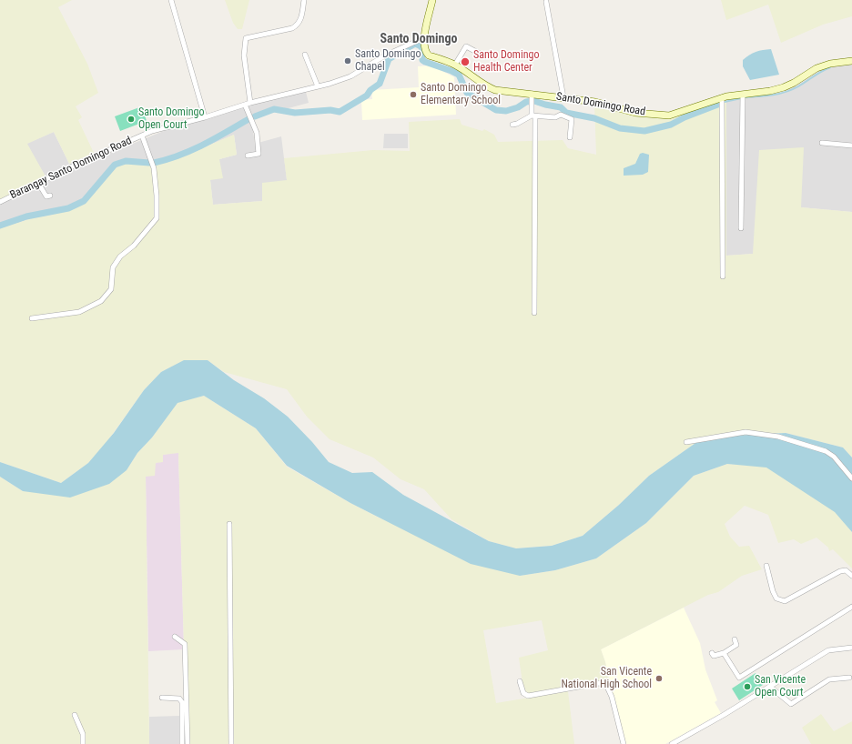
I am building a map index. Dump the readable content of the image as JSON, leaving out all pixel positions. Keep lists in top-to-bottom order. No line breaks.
{"streets":{"street":["Santo Domingo Road","Barangay Santo Domingo Road"]},"crossings":[["Santo Domingo Road","Barangay Santo Domingo Road"]],"districts":["Santo Domingo"],"places":["Santo Domingo Chapel","Santo Domingo Health Center","Santo Domingo Elementary School","Santo Domingo Open Court","San Vicente National High School","San Vicente Open Court"]}
